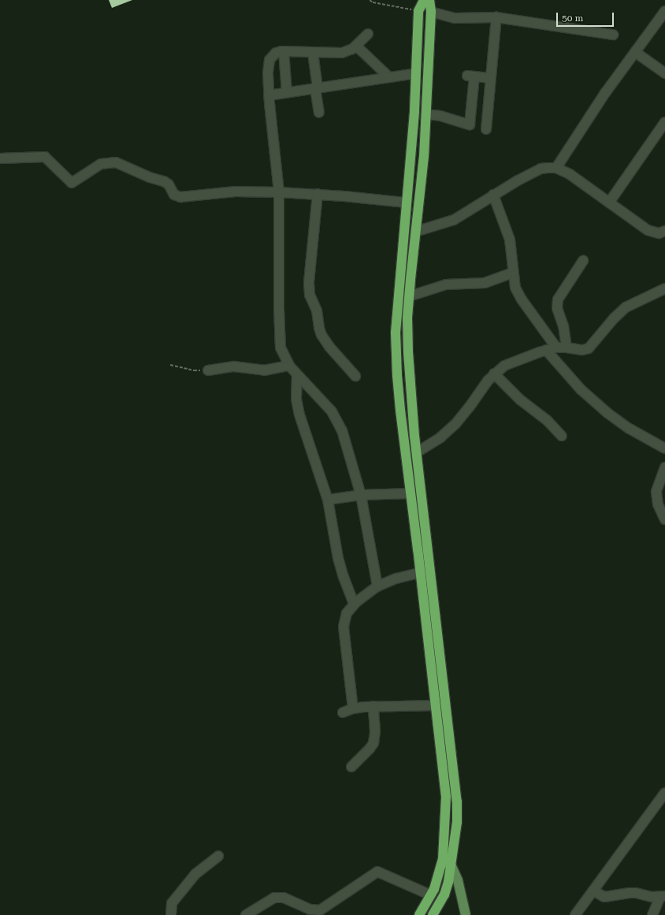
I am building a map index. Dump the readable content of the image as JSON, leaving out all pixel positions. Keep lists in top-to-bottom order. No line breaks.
{"scale_bar":"50 m"}
